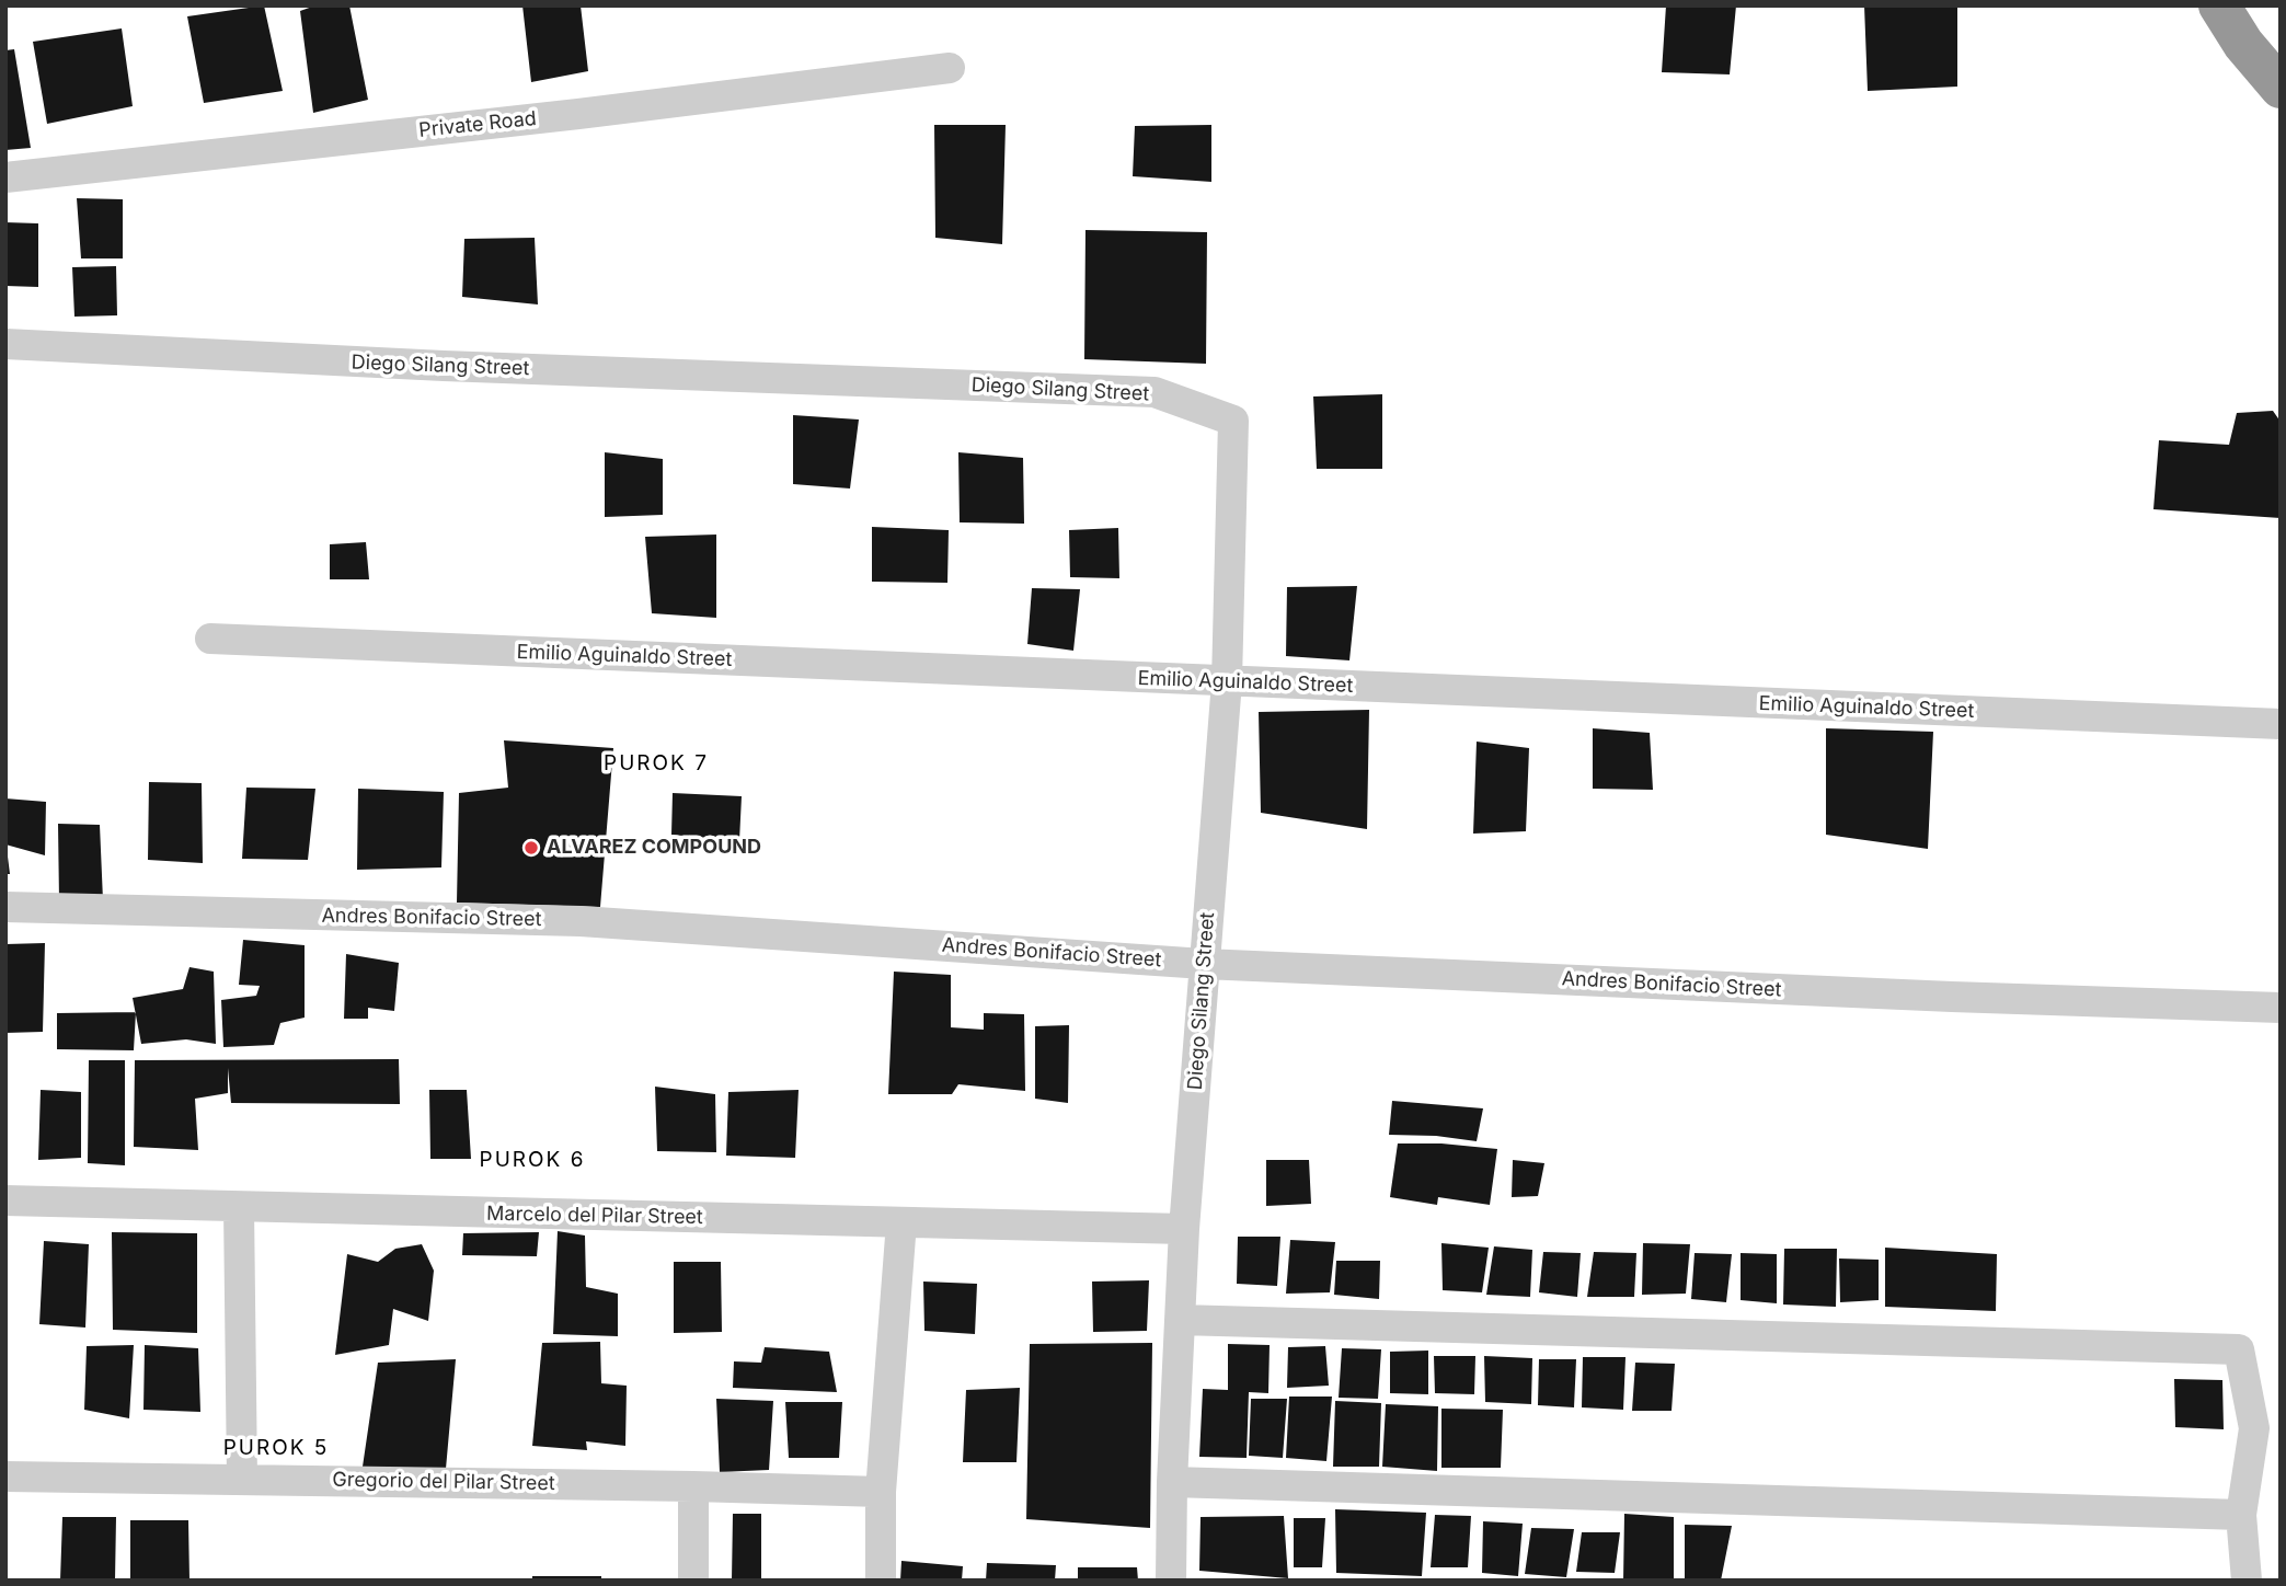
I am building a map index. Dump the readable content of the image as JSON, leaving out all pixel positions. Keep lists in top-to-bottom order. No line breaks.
{"streets":{"street":["Private Road","Diego Silang Street","Emilio Aguinaldo Street","Andres Bonifacio Street","Marcelo del Pilar Street","Gregorio del Pilar Street"]},"crossings":[["Diego Silang Street","Emilio Aguinaldo Street"],["Diego Silang Street","Andres Bonifacio Street"],["Diego Silang Street","Marcelo del Pilar Street"]],"districts":["PUROK 7","PUROK 6","PUROK 5"],"places":["ALVAREZ COMPOUND"]}
